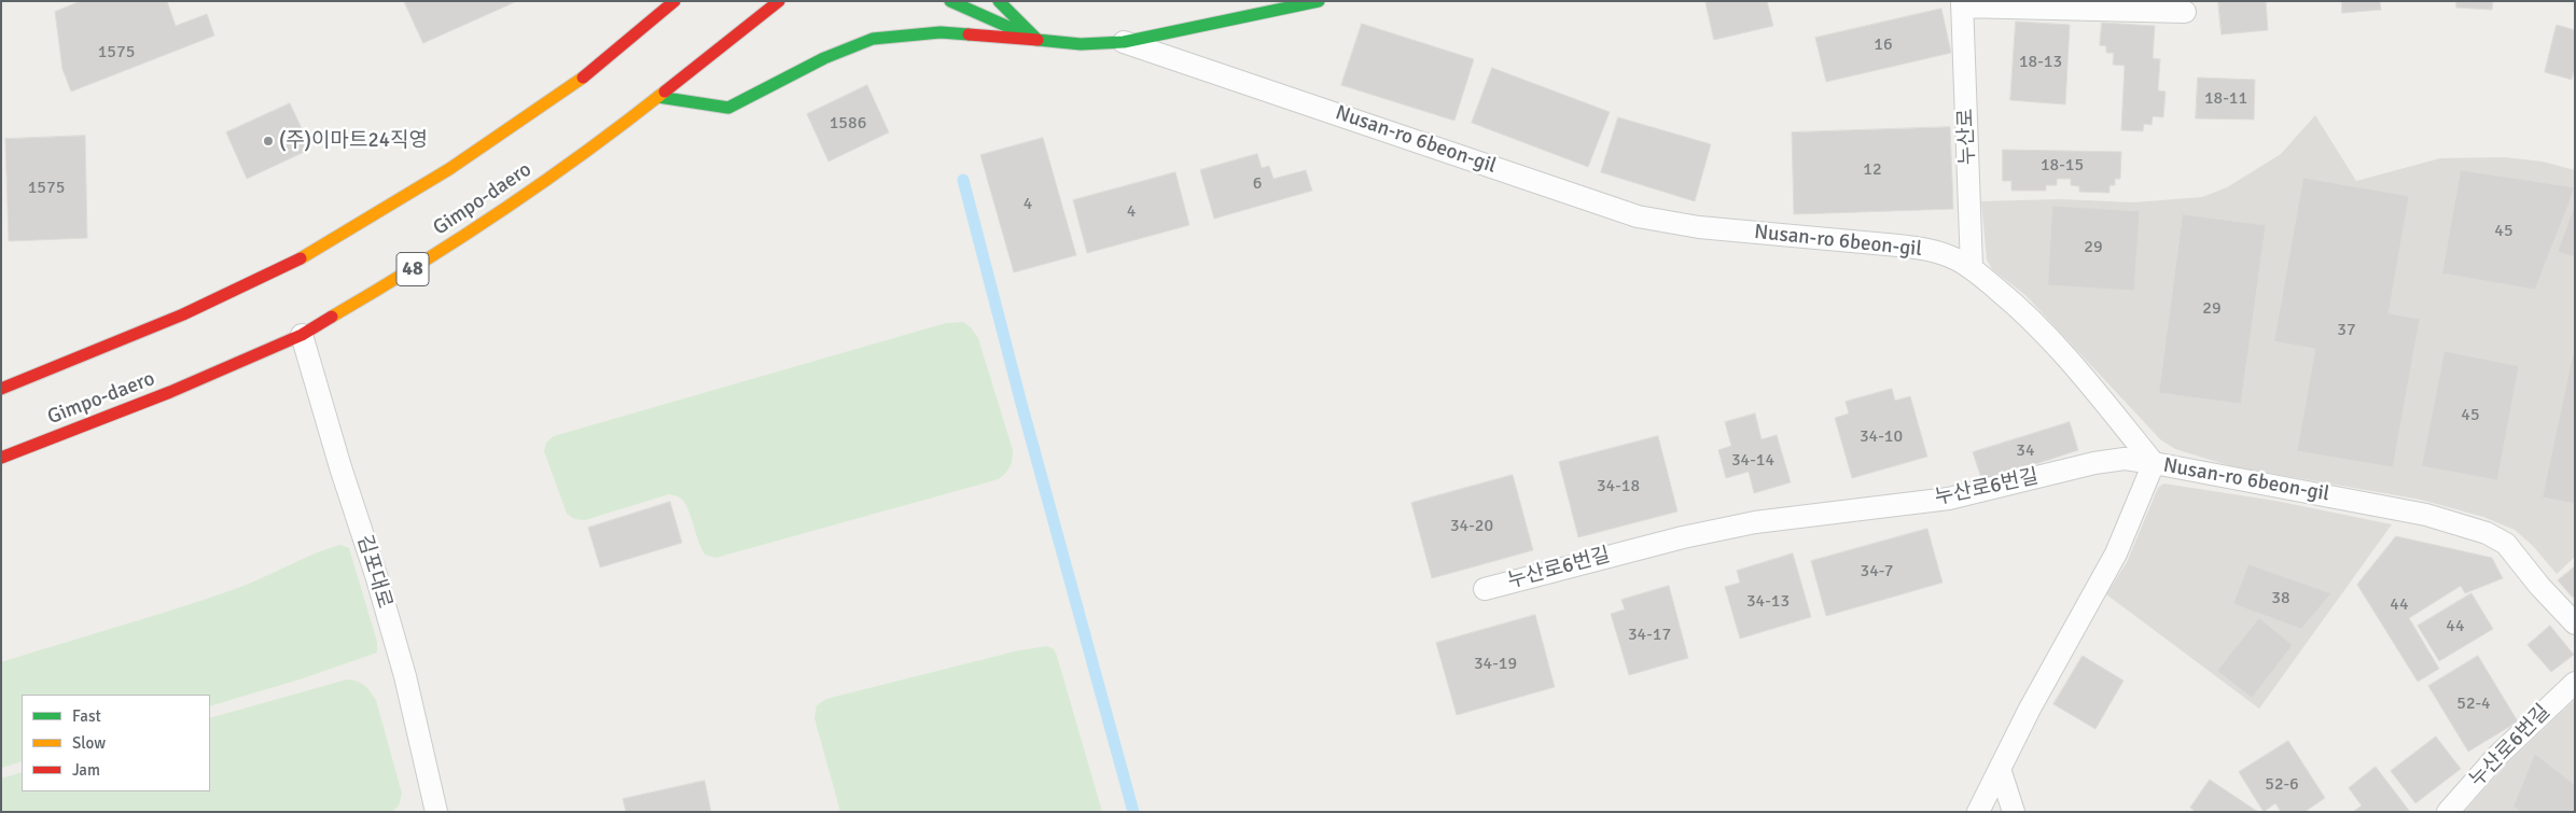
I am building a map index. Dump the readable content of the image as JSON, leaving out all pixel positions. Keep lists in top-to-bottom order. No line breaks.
{"streets":{"main road":["Gimpo-daero","48"],"lane":["누산로","Nusan-ro 6beon-gil","누산로6번길","김포대로"]},"crossings":[["누산로","Nusan-ro 6beon-gil"],["Nusan-ro 6beon-gil","누산로6번길"],["Gimpo-daero","김포대로"]],"places":["(주)이마트24직영"],"house_numbers":["16","1575","18-13","18-11","1586","18-15","12","6","1575","4","4","45","29","29","37","45","34-10","34","34-14","34-18","34-20","34-7","38","34-13","44","44","34-17","34-19","52-4","52-6"],"legend":["Fast","Slow","Jam"]}
